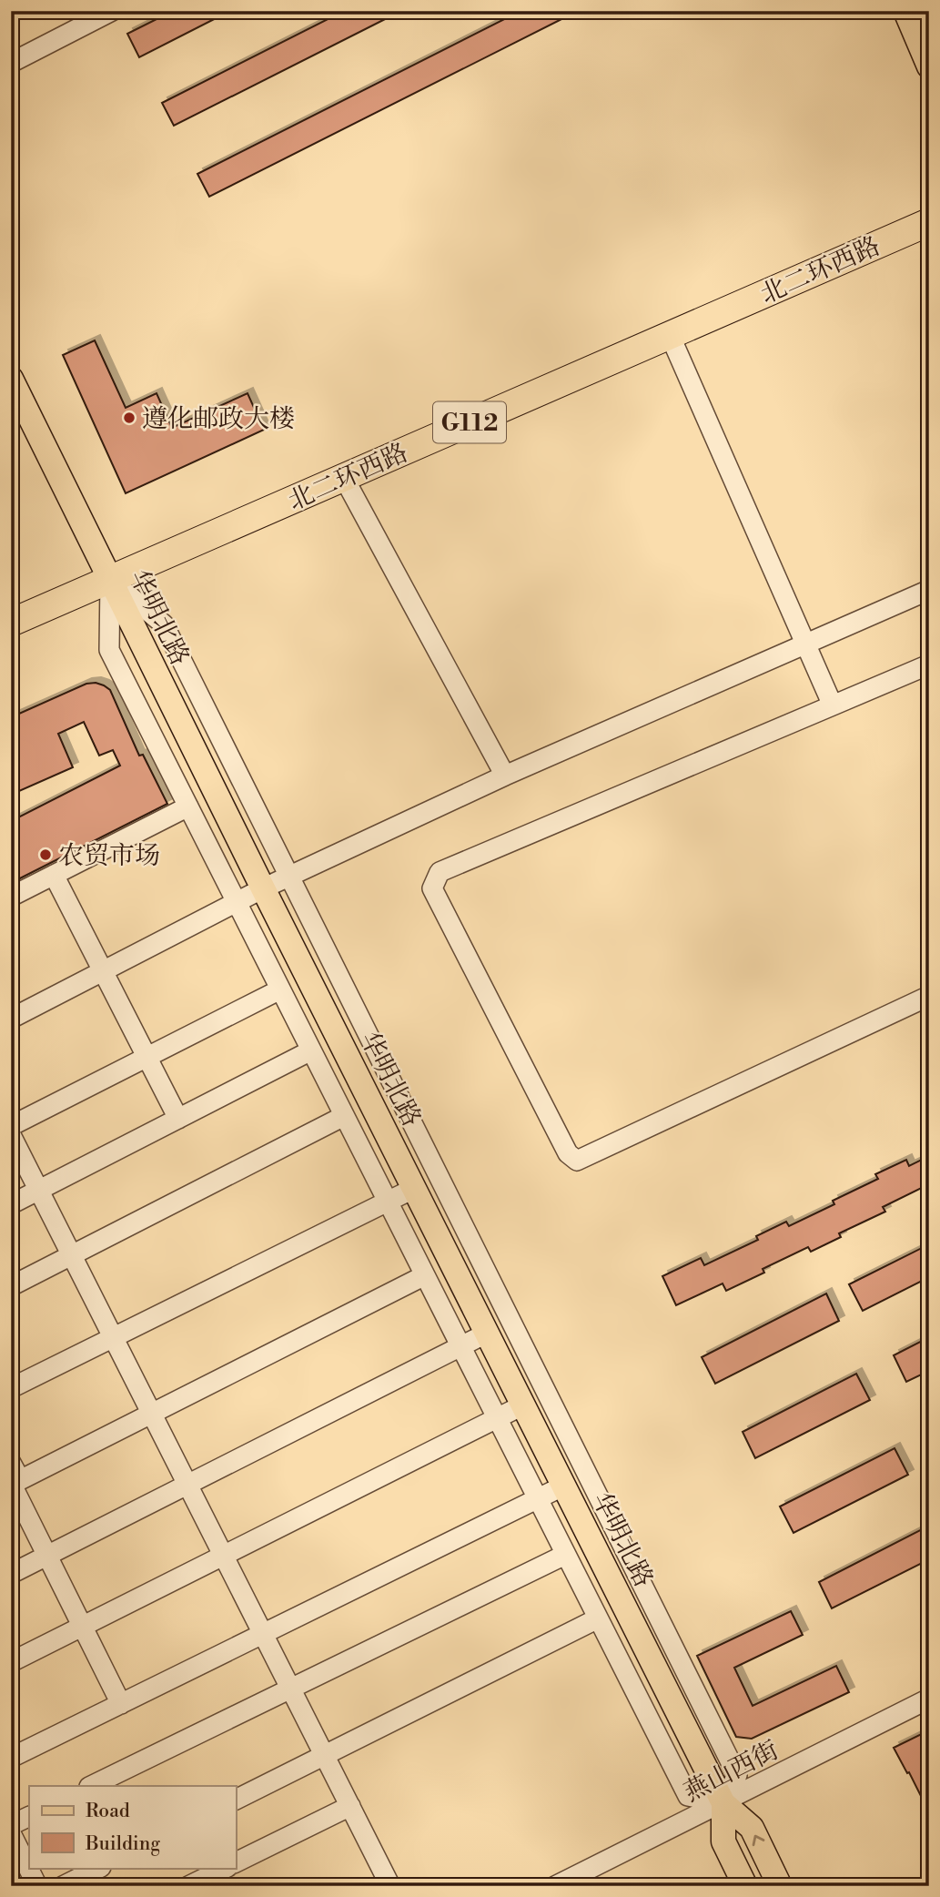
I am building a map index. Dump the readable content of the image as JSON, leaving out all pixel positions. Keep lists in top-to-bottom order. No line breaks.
{"streets":{"highway":["北二环西路","G112"],"main road":["华明北路"],"street":["燕山西街"]},"crossings":[["北二环西路","华明北路"],["华明北路","燕山西街"]],"places":["遵化邮政大楼","农贸市场"],"legend":["Road","Building"]}
